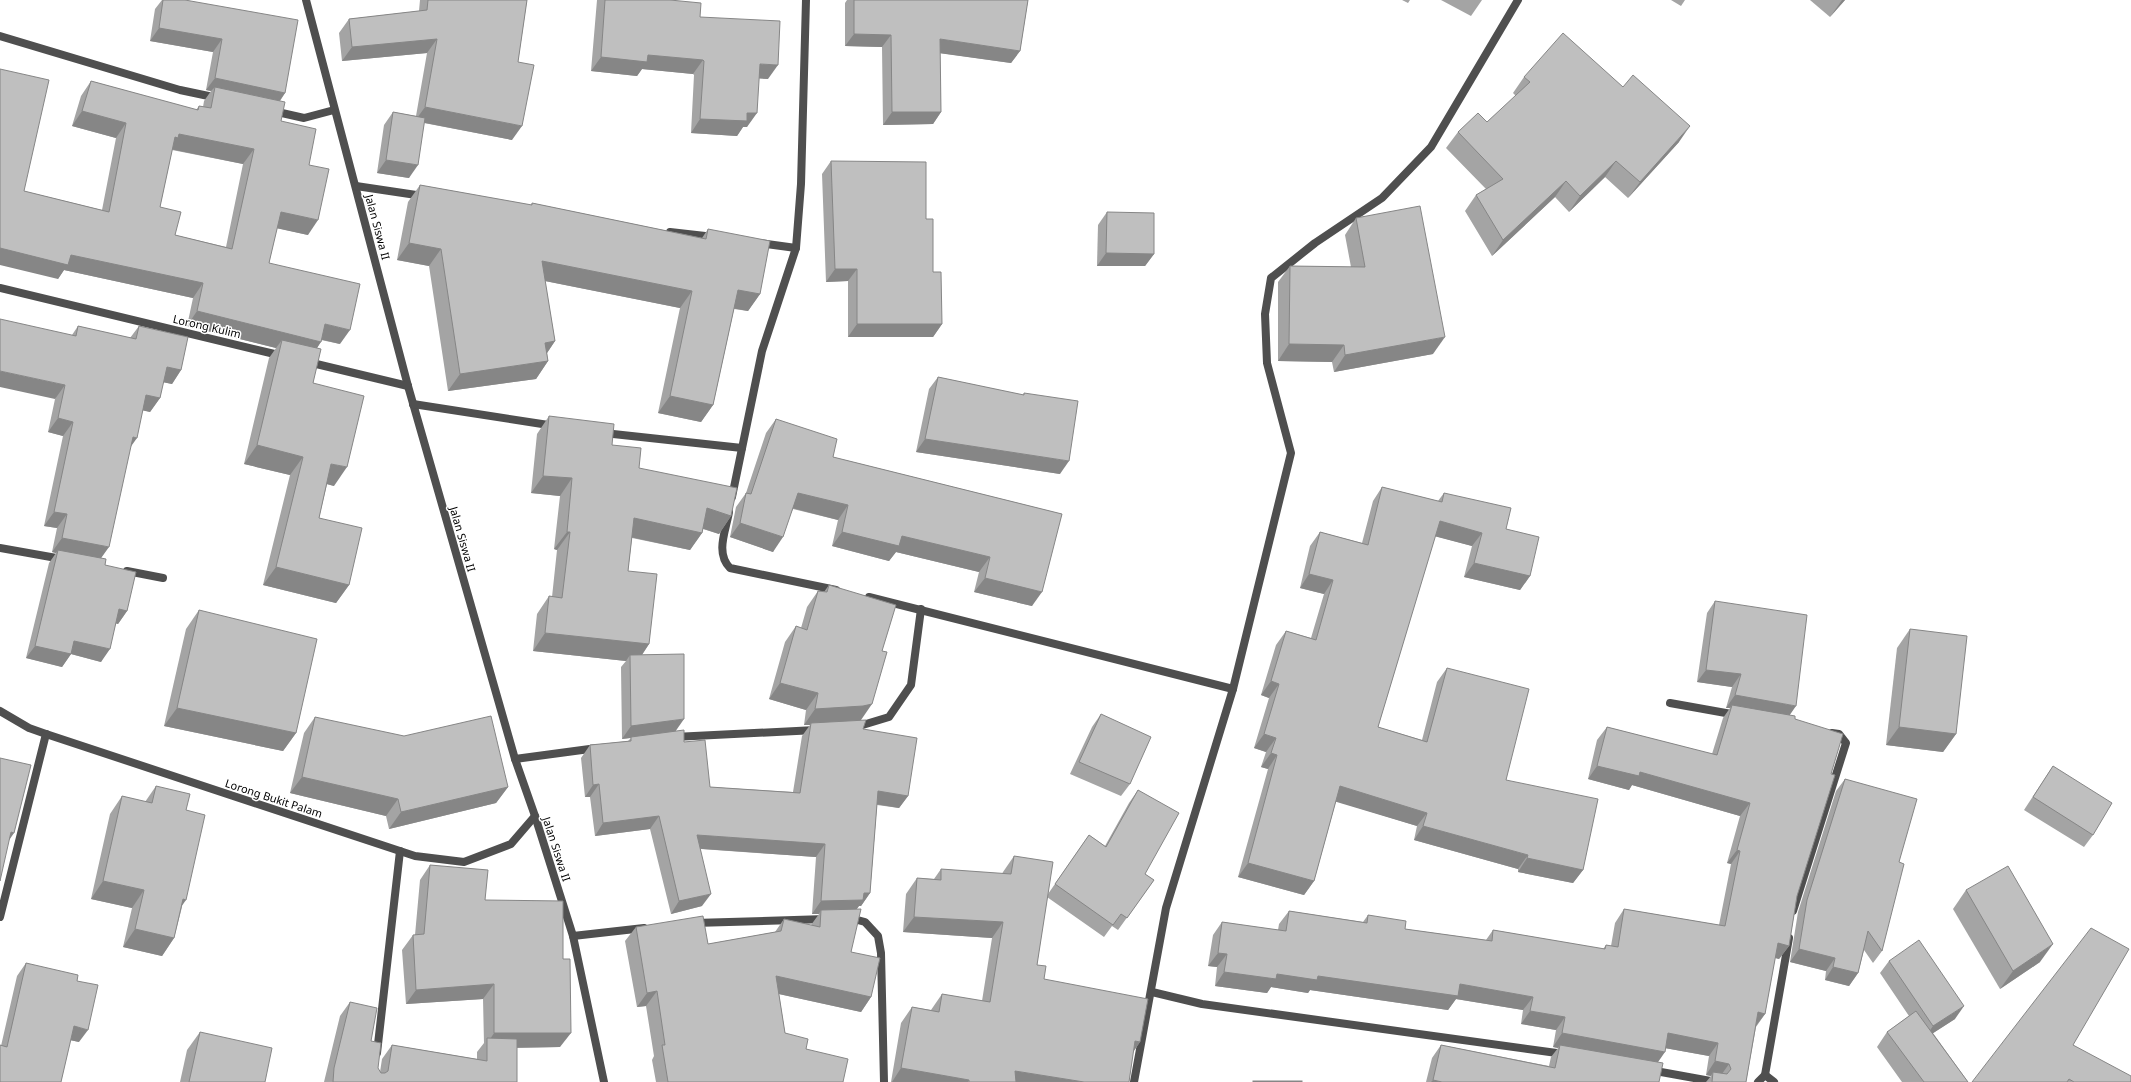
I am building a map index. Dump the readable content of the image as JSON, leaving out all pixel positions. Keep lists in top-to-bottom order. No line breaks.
{"streets":{"street":["Jalan Siswa II","Lorong Kulim","Lorong Bukit Palam"]},"crossings":[["Jalan Siswa II","Lorong Kulim"],["Jalan Siswa II","Lorong Bukit Palam"]]}
